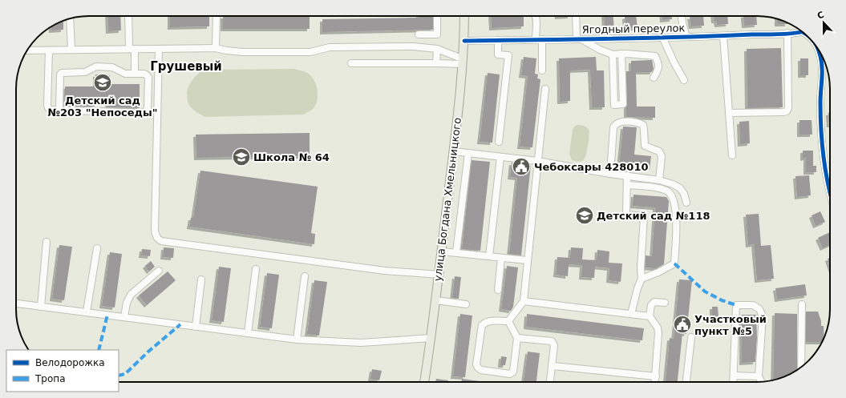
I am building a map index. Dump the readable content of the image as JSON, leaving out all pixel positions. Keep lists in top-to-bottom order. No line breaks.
{"streets":{"main road":["улица Богдана Хмельницкого"],"street":["Ягодный переулок"]},"crossings":[["Ягодный переулок","улица Богдана Хмельницкого"]],"districts":["Грушевый"],"places":{"school or university":["Детский сад №203 \"Непоседы\"","Школа № 64","Детский сад №118"],"public building":["Чебоксары 428010","Участковый пункт №5"]},"legend":["Велодорожка","Тропа"],"north":"top"}
